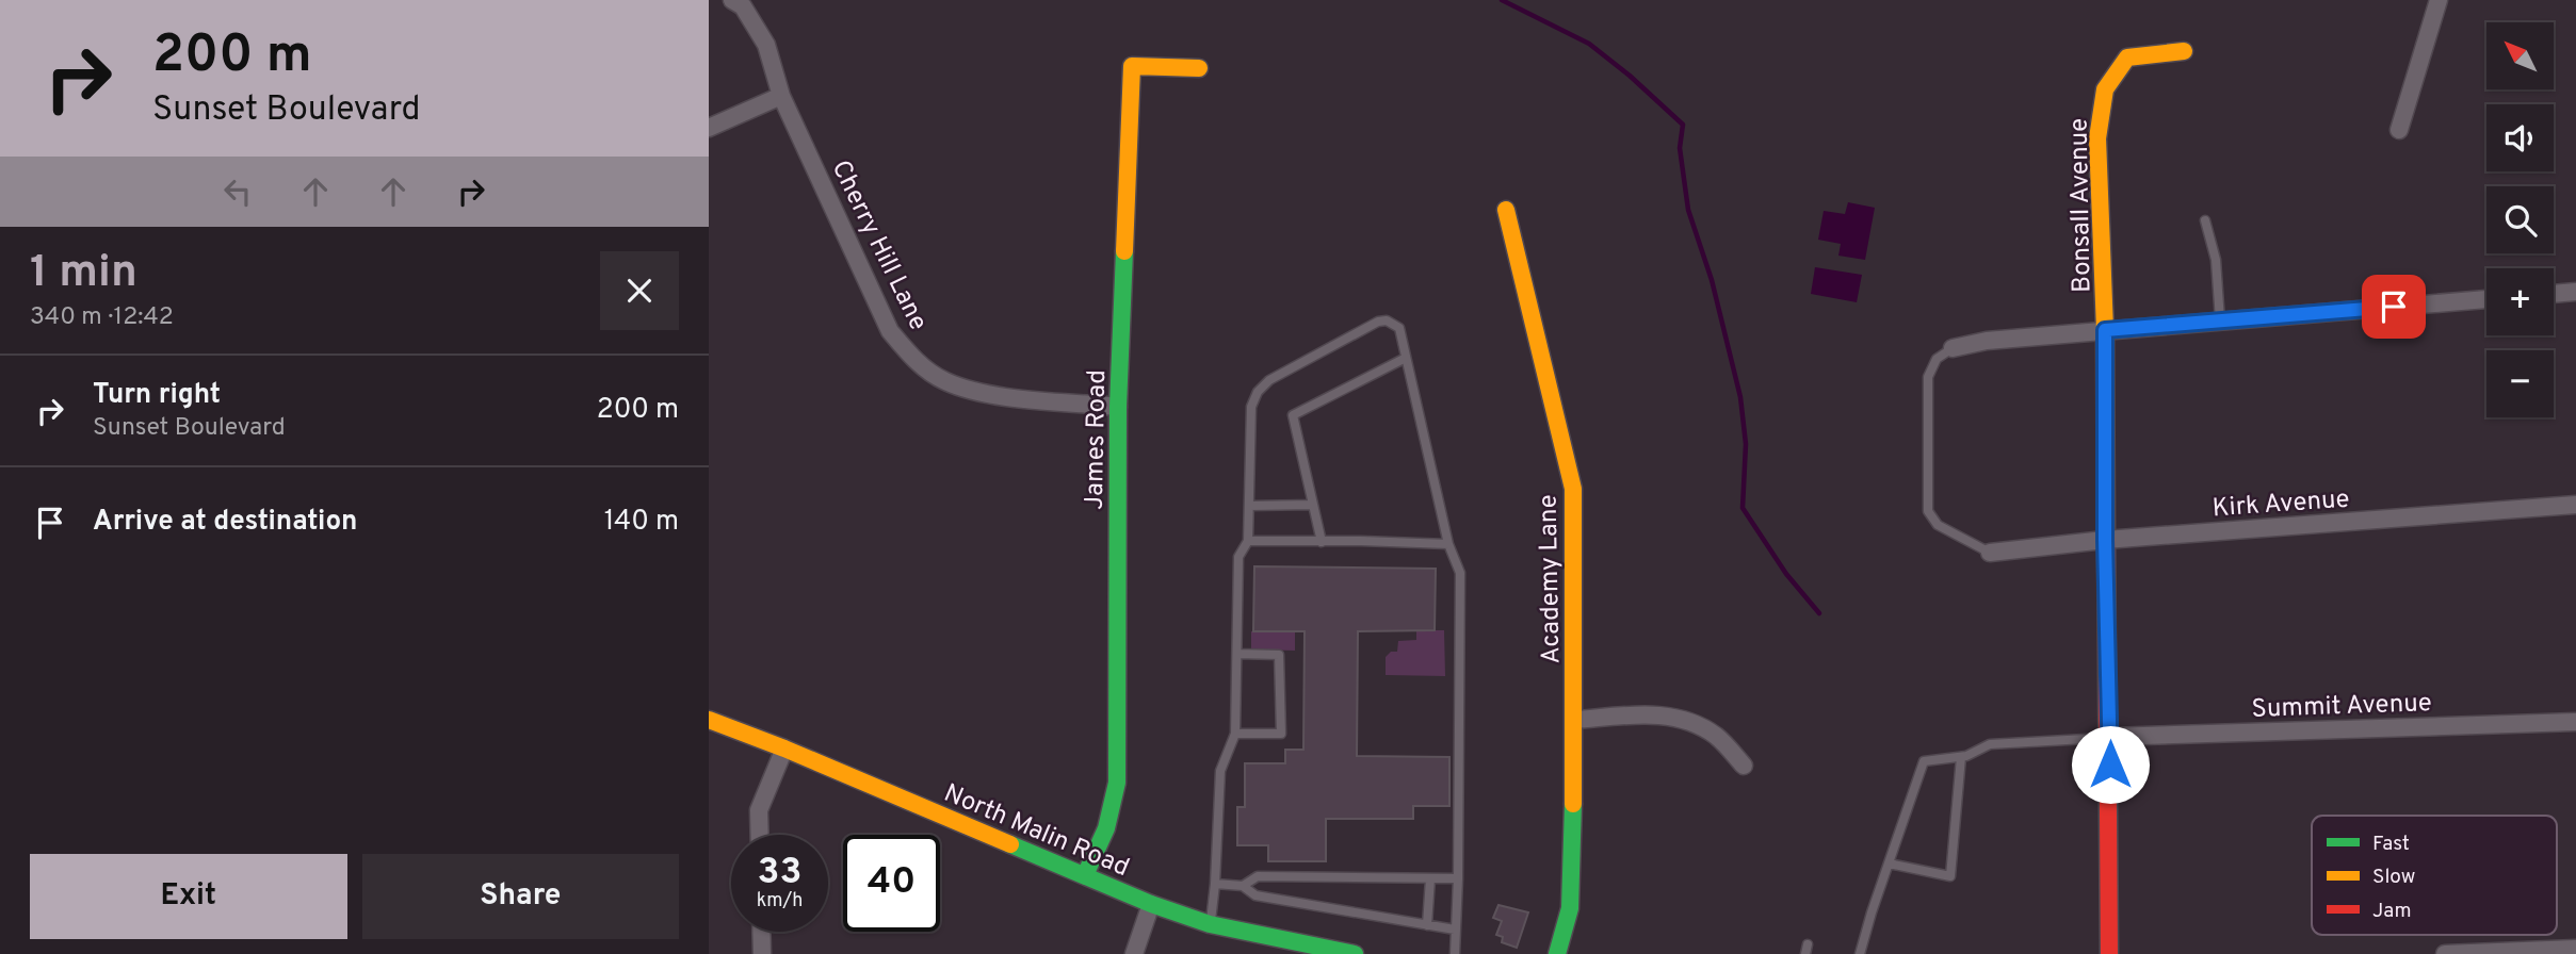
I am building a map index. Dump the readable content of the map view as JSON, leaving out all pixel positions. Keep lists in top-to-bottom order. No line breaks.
{"streets":{"street":["Bonsall Avenue","Cherry Hill Lane","James Road","Kirk Avenue","Academy Lane","Summit Avenue","North Malin Road"]},"crossings":[["Bonsall Avenue","Kirk Avenue"],["Bonsall Avenue","Summit Avenue"],["Cherry Hill Lane","James Road"],["James Road","North Malin Road"]],"legend":["Fast","Slow","Jam"],"north":"top left","page":{"turn":["200 m","Sunset Boulevard"],"map_buttons":["+","−"],"heading":["1 min","340 m · 12:42"],"list":[{"name":"Turn right","note":"Sunset Boulevard","value":"200 m"},{"name":"Arrive at destination","value":"140 m"}],"speed":"33 km/h","limit":"40","buttons":["Exit","Share"]}}
